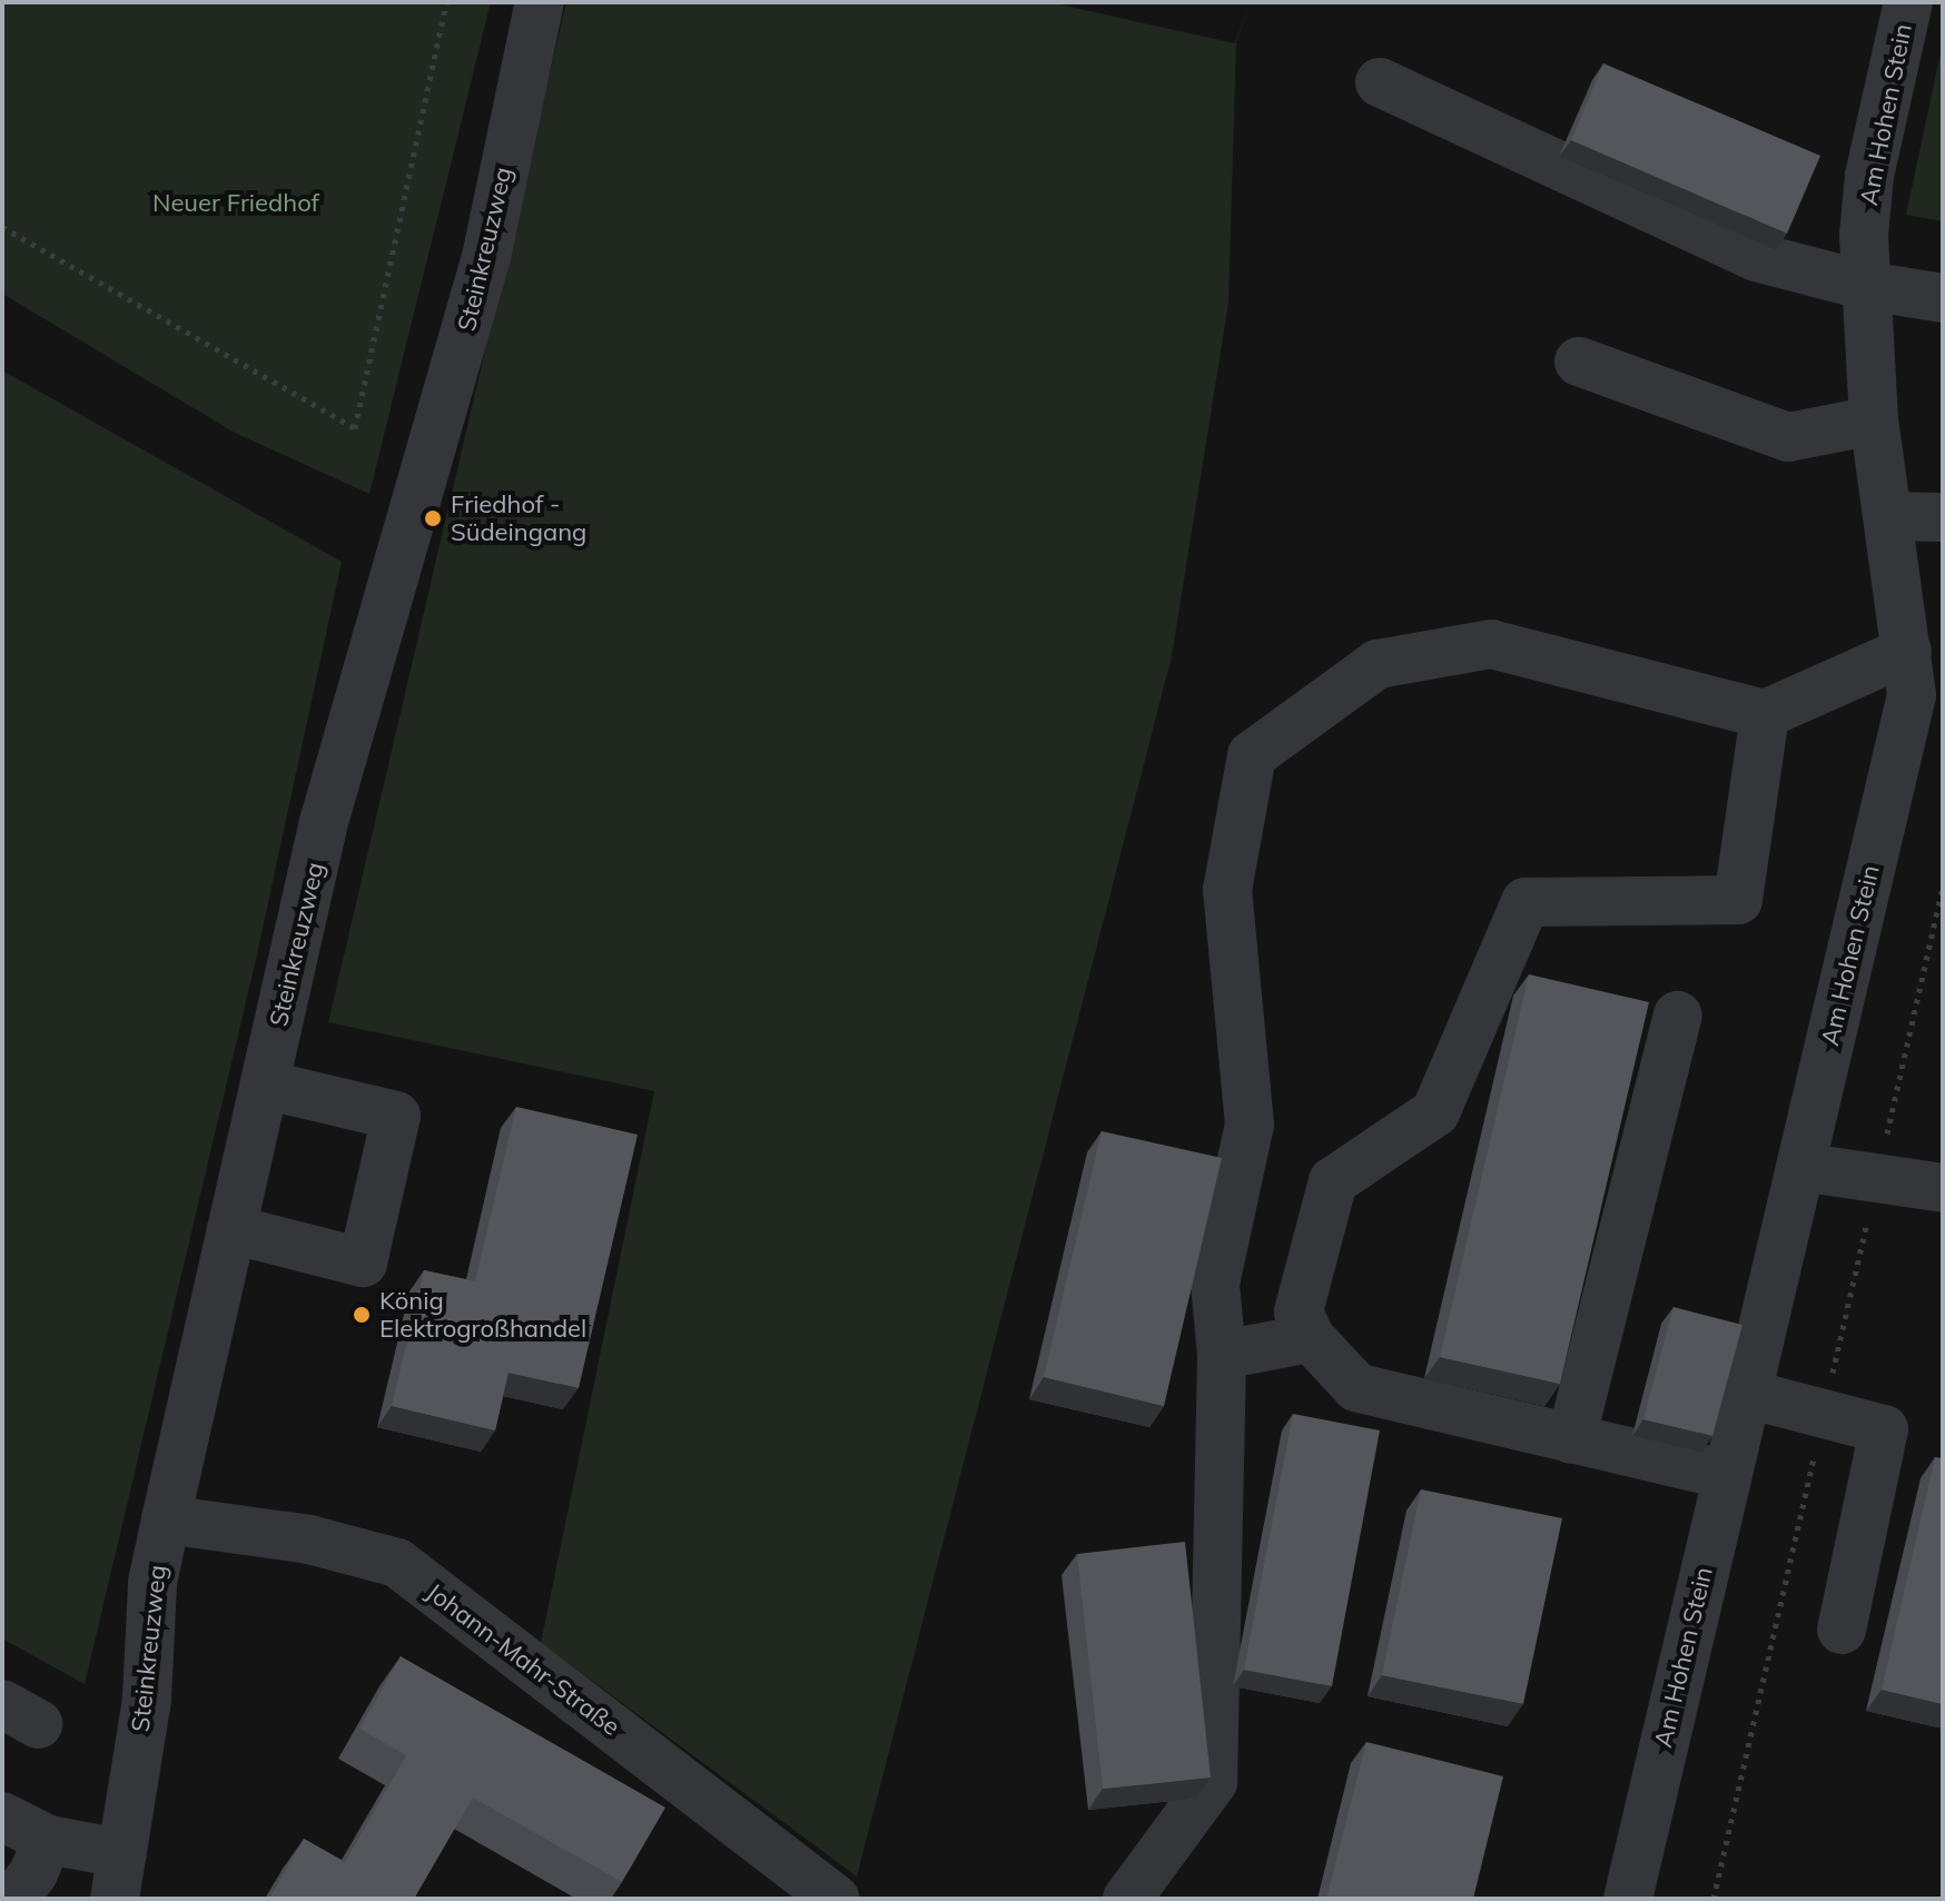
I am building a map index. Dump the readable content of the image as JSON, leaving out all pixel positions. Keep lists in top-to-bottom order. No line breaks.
{"streets":{"street":["Am Hohen Stein","Steinkreuzweg","Johann-Mahr-Straße"]},"crossings":[["Steinkreuzweg","Johann-Mahr-Straße"]],"parks":["Neuer Friedhof"],"places":["Friedhof - Südeingang","König Elektrogroßhandel"]}
